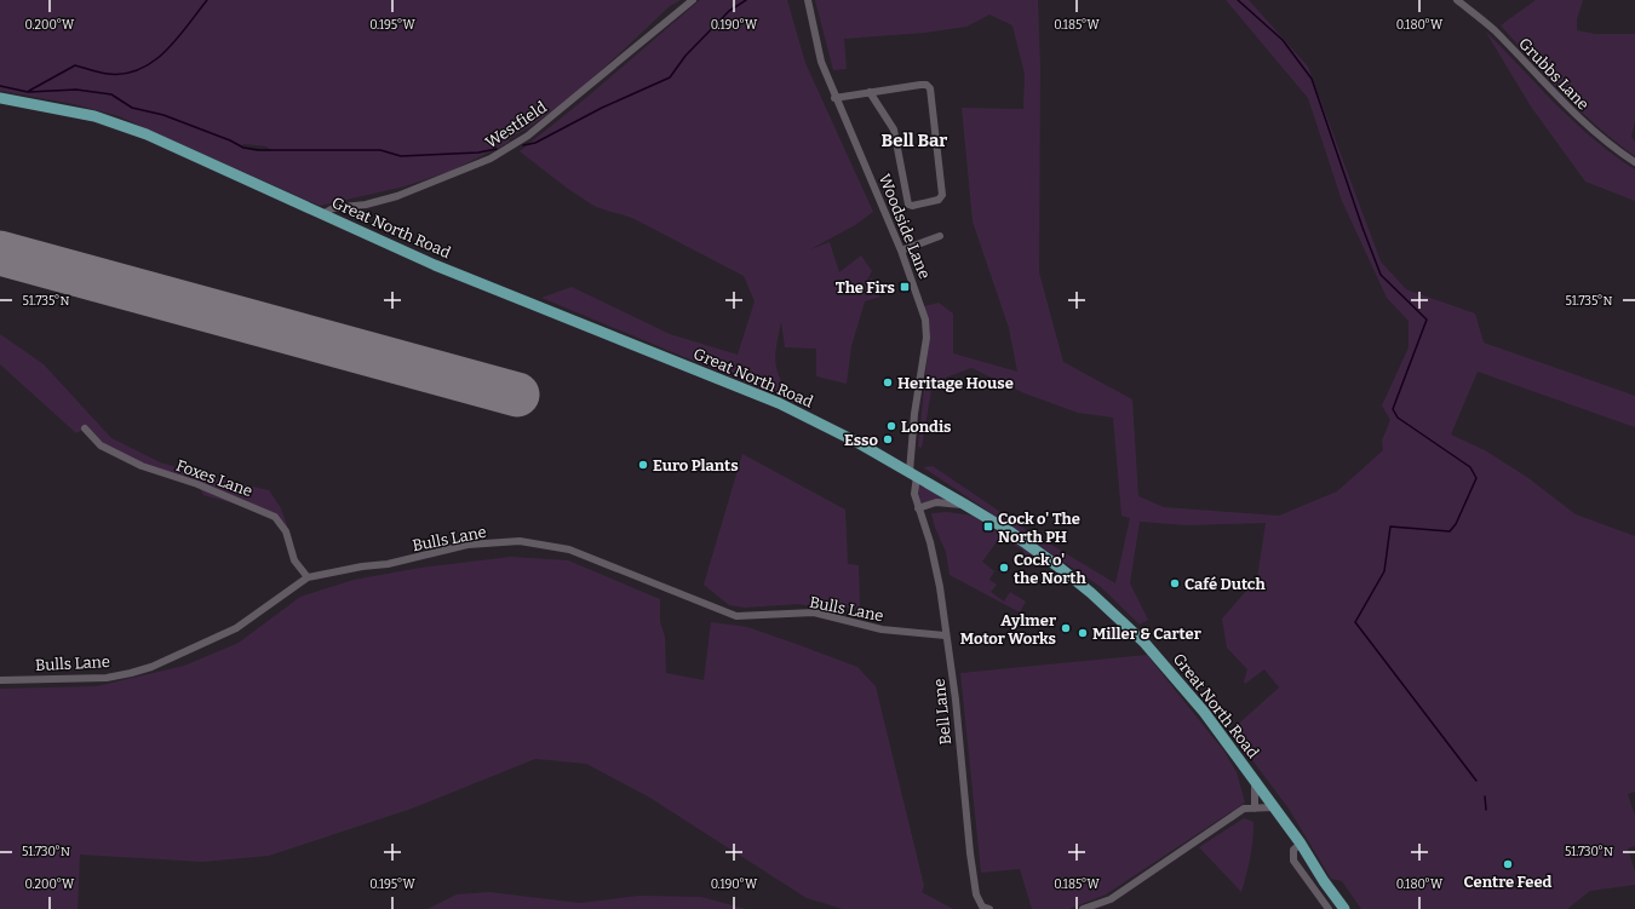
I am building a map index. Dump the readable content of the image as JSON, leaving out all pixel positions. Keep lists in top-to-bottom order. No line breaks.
{"streets":{"main road":["Great North Road"],"street":["Grubbs Lane","Westfield","Woodside Lane","Foxes Lane","Bulls Lane","Bell Lane"]},"crossings":[["Westfield","Great North Road"],["Woodside Lane","Great North Road"],["Woodside Lane","Bell Lane"],["Great North Road","Bell Lane"],["Foxes Lane","Bulls Lane"],["Bulls Lane","Bell Lane"]],"districts":["Bell Bar"],"places":{"transit":["The Firs","Cock o' The North PH"],"other":["Heritage House","Londis","Esso","Euro Plants","Cock o' the North","Café Dutch","Aylmer Motor Works","Miller & Carter","Centre Feed"]},"coordinates":["0.200°W","0.195°W","0.190°W","0.185°W","0.180°W","51.735°N","51.730°N"]}
